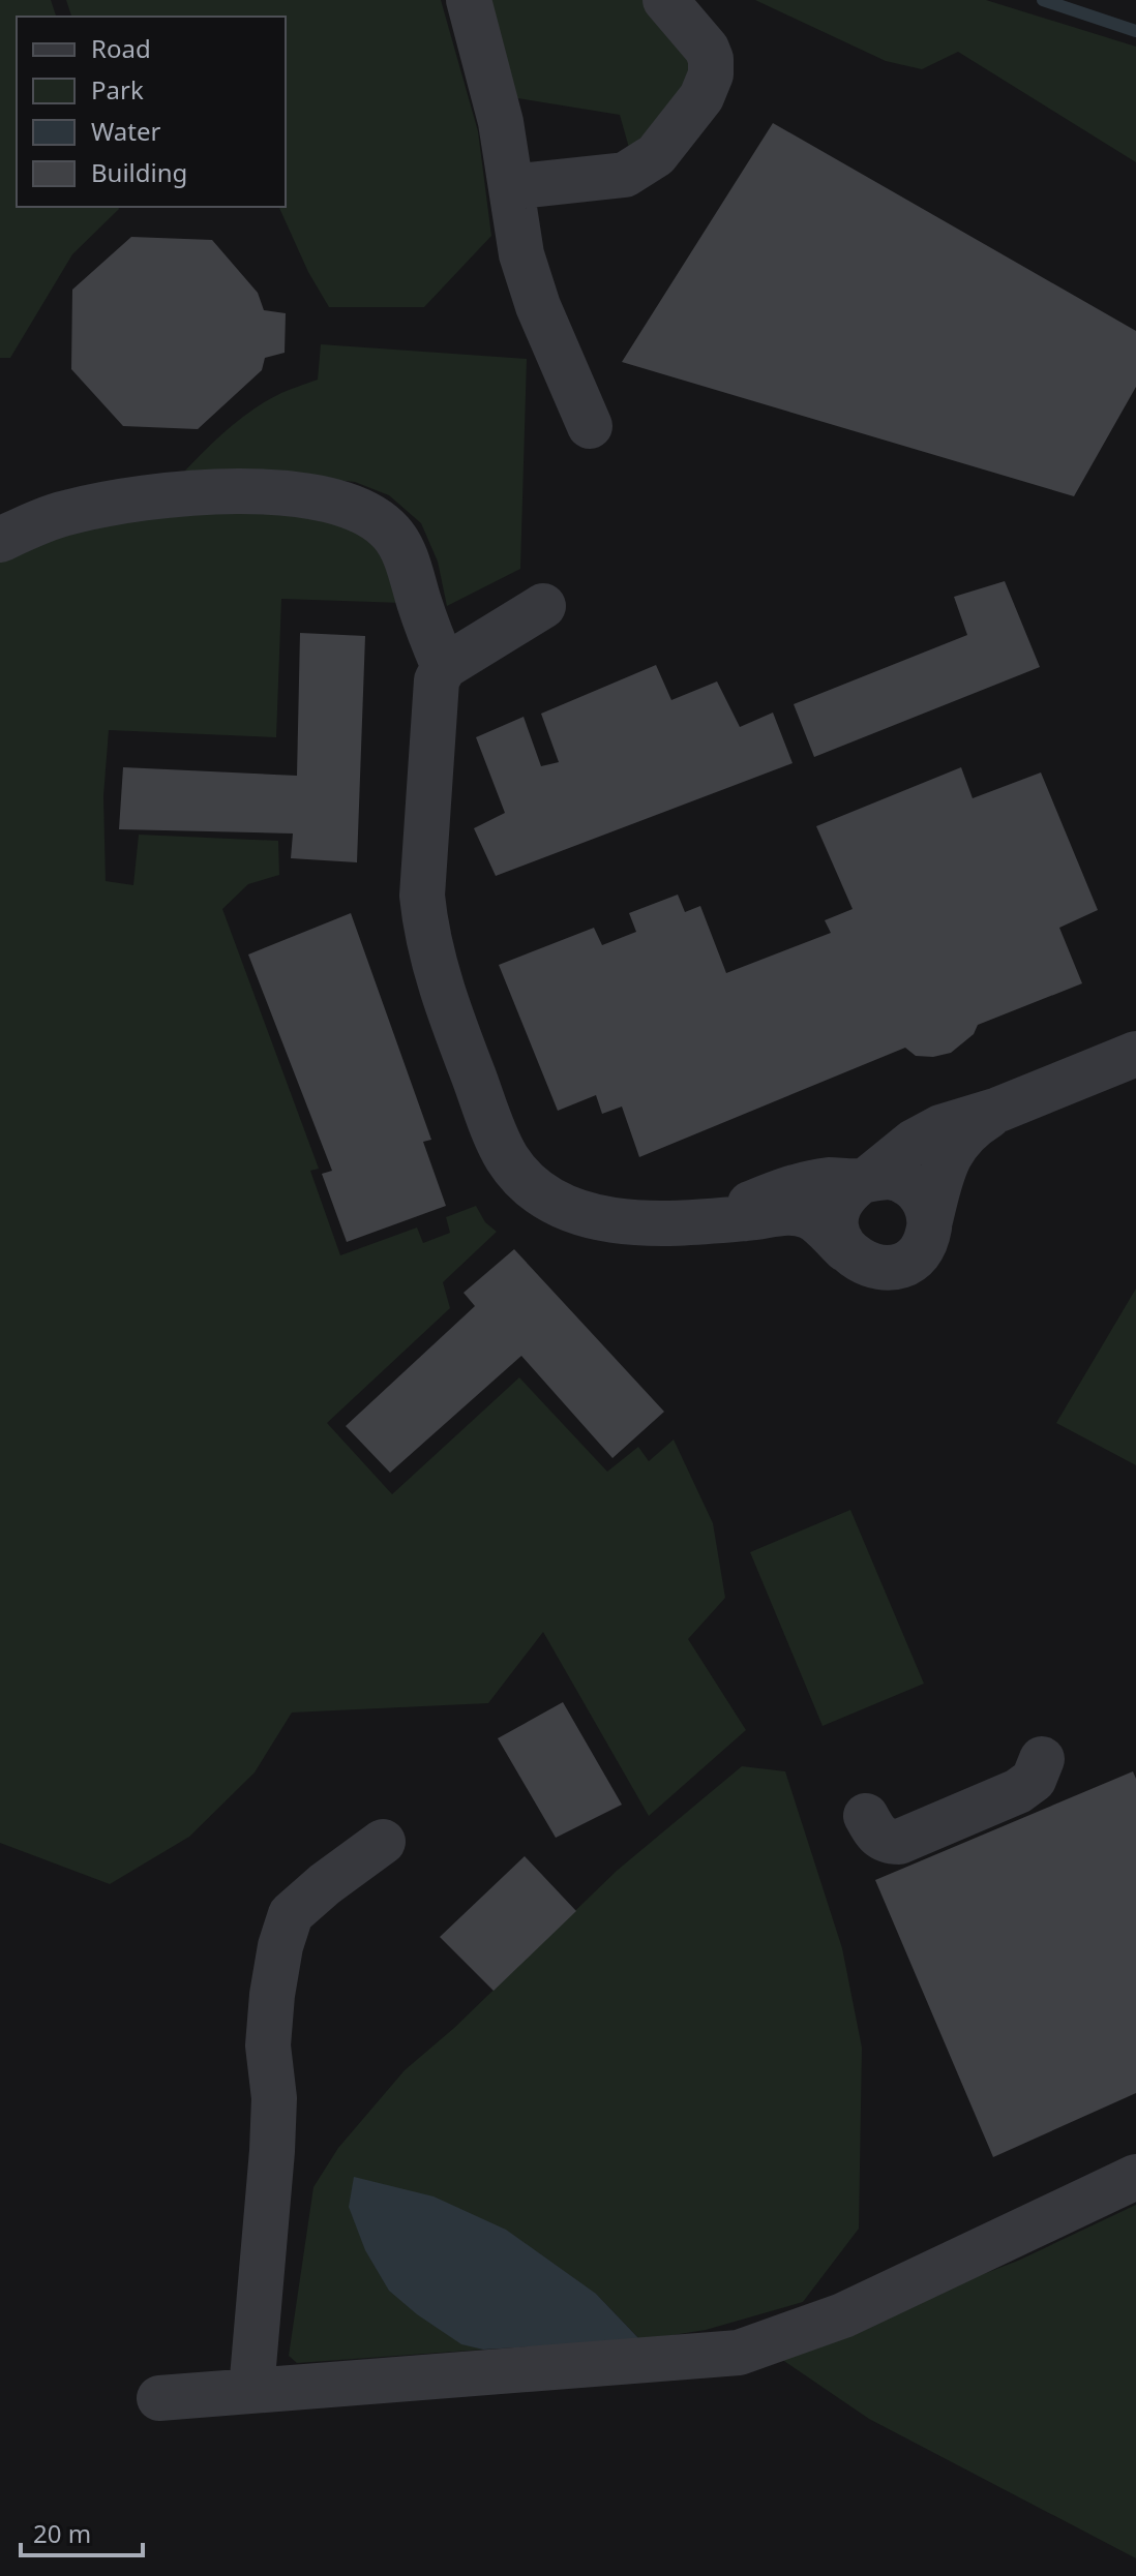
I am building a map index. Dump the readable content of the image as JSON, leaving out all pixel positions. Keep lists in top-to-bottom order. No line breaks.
{"legend":["Road","Park","Water","Building"],"scale_bar":"20 m"}
